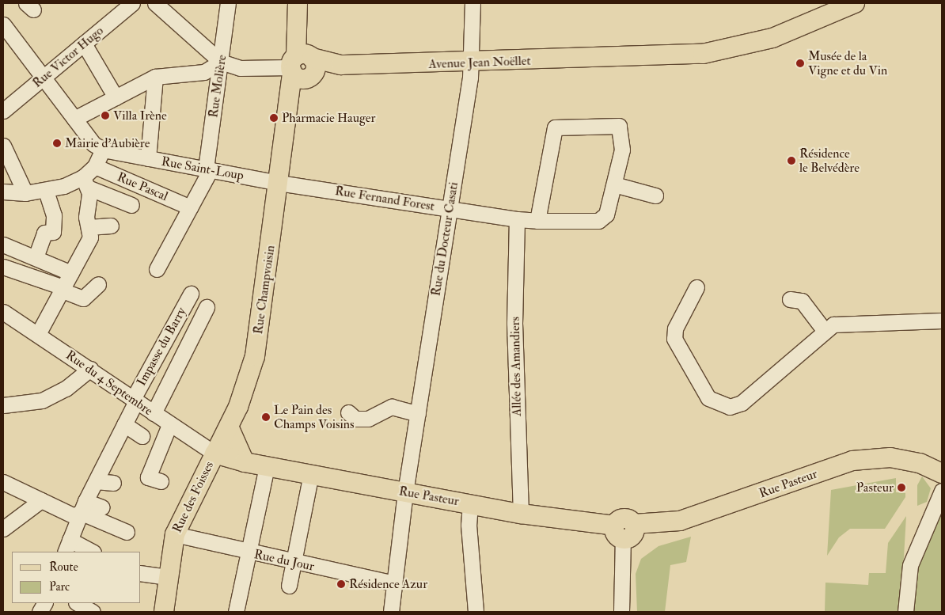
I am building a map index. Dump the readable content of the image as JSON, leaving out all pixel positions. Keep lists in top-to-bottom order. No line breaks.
{"streets":{"main road":["Avenue Jean Noëllet","Rue Champvoisin","Rue Pasteur","Rue des Foisses"],"street":["Rue Victor Hugo","Rue Molière","Rue Saint-Loup","Rue Pascal","Rue Fernand Forest","Rue du Docteur Casati","Impasse du Barry","Allée des Amandiers","Rue du 4 Septembre","Rue du Jour"]},"crossings":[["Avenue Jean Noëllet","Rue du Docteur Casati"],["Avenue Jean Noëllet","Rue Champvoisin"],["Rue Molière","Rue Saint-Loup"],["Rue Saint-Loup","Rue Fernand Forest"],["Rue Saint-Loup","Rue Champvoisin"],["Rue Fernand Forest","Rue du Docteur Casati"],["Rue Fernand Forest","Rue Champvoisin"],["Rue Fernand Forest","Allée des Amandiers"],["Rue du Docteur Casati","Rue Pasteur"],["Rue du Docteur Casati","Rue du Jour"],["Rue Champvoisin","Rue du 4 Septembre"],["Rue Champvoisin","Rue Pasteur"],["Rue Champvoisin","Rue des Foisses"],["Impasse du Barry","Rue du 4 Septembre"],["Allée des Amandiers","Rue Pasteur"],["Rue du 4 Septembre","Rue Pasteur"],["Rue du 4 Septembre","Rue des Foisses"],["Rue Pasteur","Rue des Foisses"],["Rue des Foisses","Rue du Jour"]],"places":["Musée de la Vigne et du Vin","Villa Irène","Pharmacie Hauger","Mairie d'Aubière","Résidence le Belvédère","Le Pain des Champs Voisins","Pasteur","Résidence Azur"],"legend":["Route","Parc"]}
